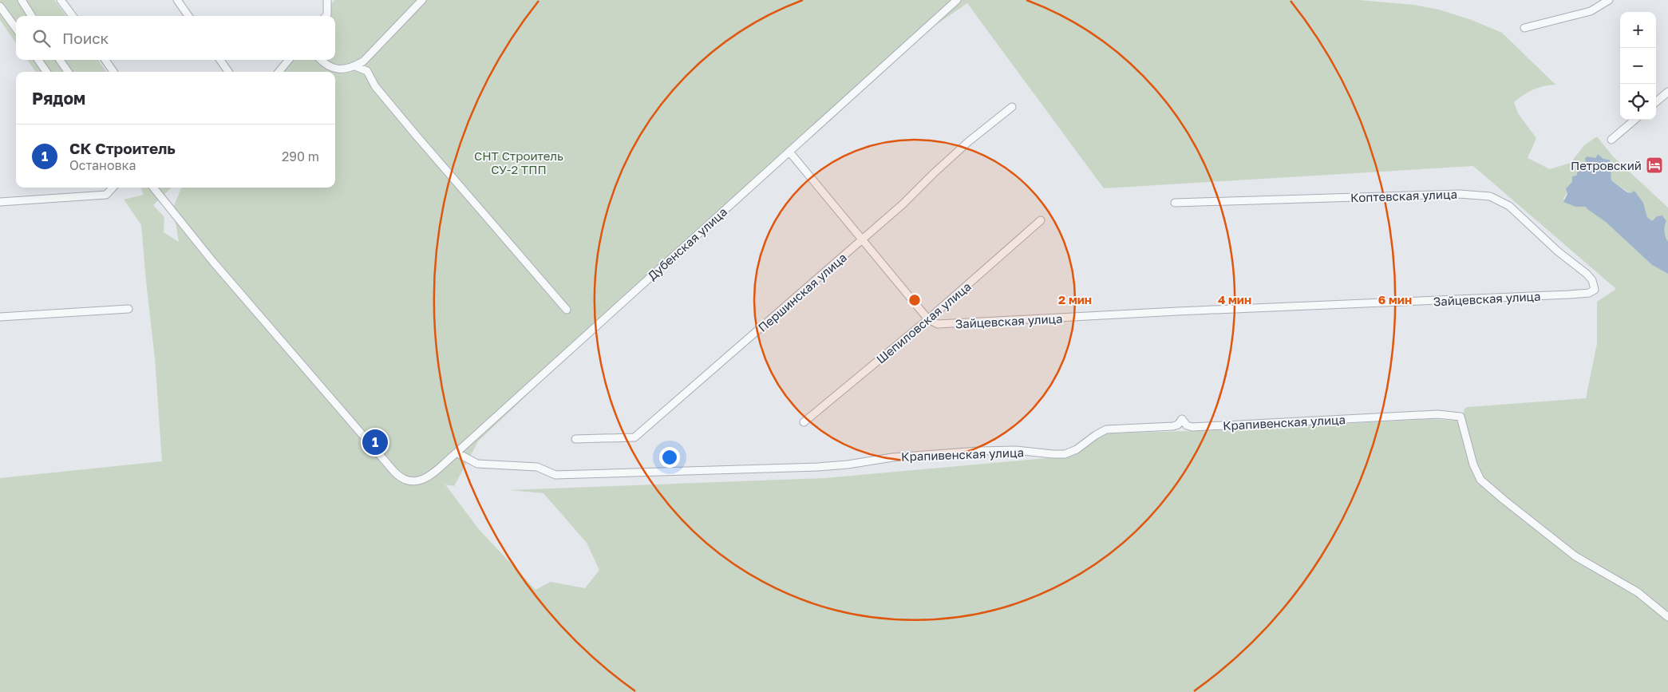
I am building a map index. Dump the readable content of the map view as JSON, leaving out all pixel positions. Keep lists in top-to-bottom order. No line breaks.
{"streets":{"street":["Коптевская улица","Дубенская улица","Першинская улица","Зайцевская улица","Шепиловская улица","Крапивенская улица"]},"crossings":[["Коптевская улица","Зайцевская улица"],["Дубенская улица","Крапивенская улица"],["Зайцевская улица","Шепиловская улица"]],"parks":["СНТ Строитель СУ-2 ТПП"],"places":{"hotel":["Петровский"]},"page":{"map_buttons":["+","−"],"search":"Поиск","heading":"Рядом","list":[{"mark":"1","name":"СК Строитель","note":"Остановка","value":"290 m"}],"pins":"1"},"rings":["2 мин","4 мин","6 мин"]}
